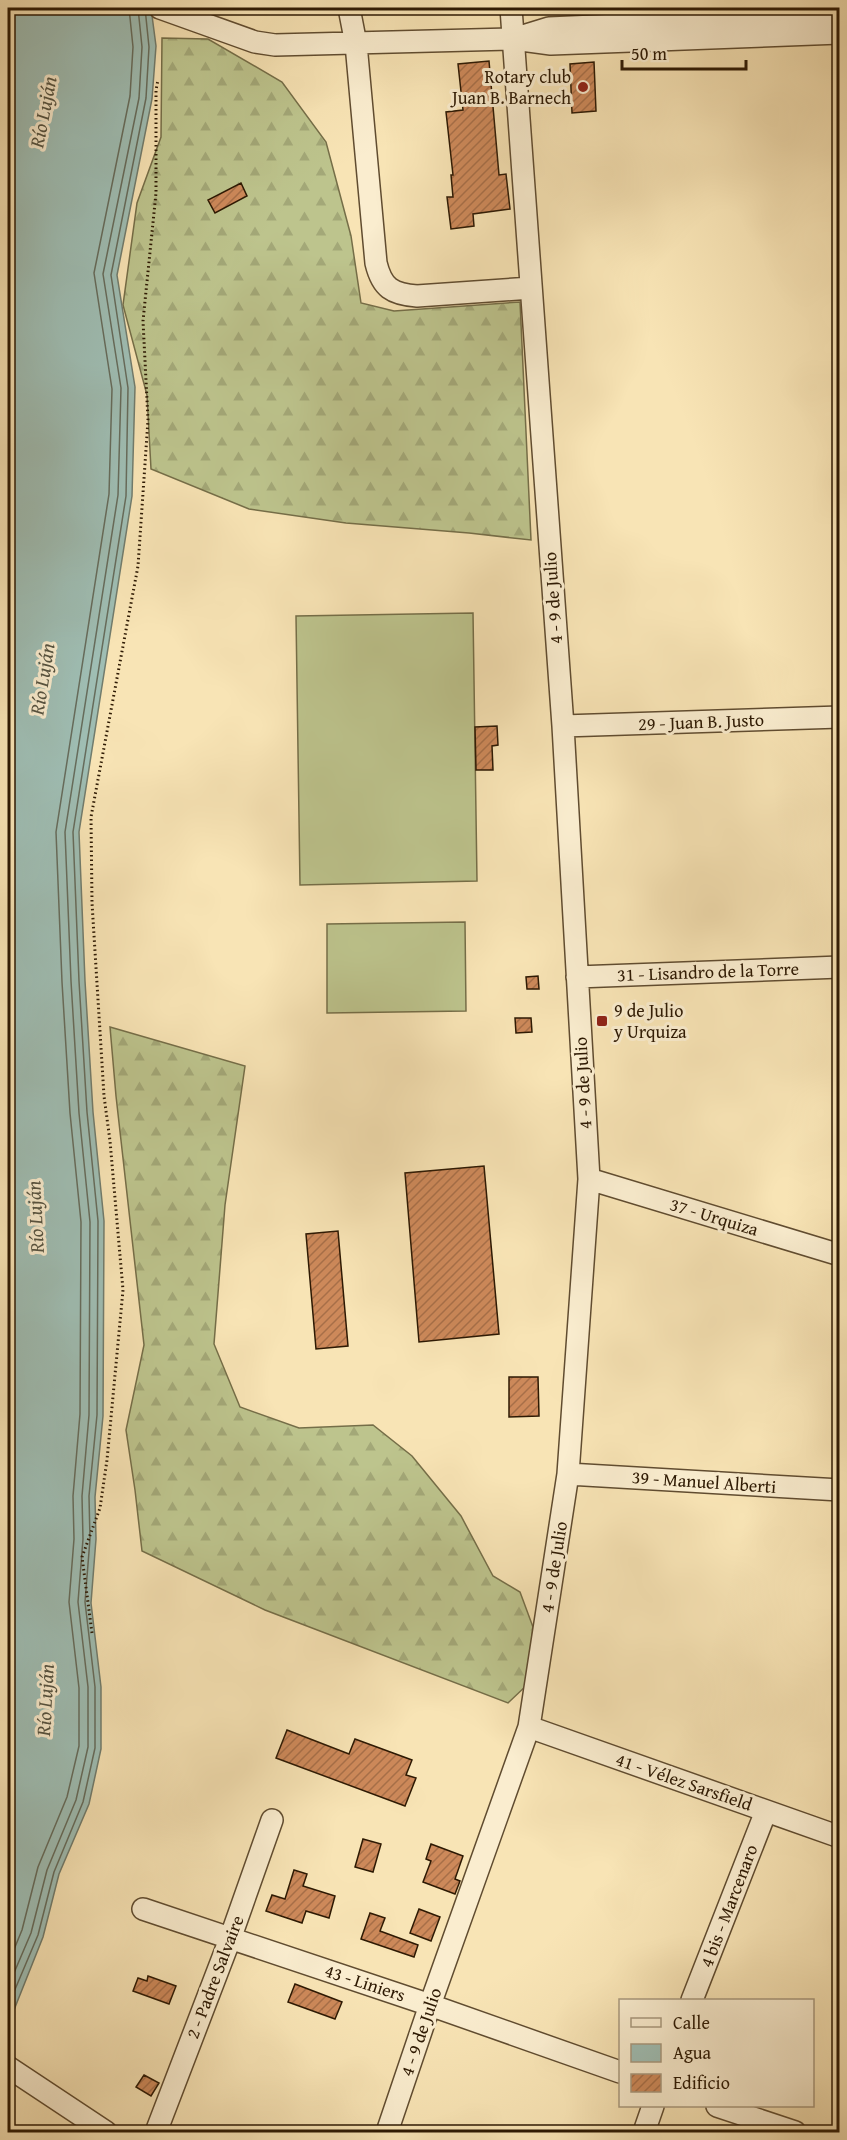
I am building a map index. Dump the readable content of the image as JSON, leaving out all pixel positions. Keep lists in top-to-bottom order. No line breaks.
{"streets":{"street":["4 - 9 de Julio","29 - Juan B. Justo","31 - Lisandro de la Torre","37 - Urquiza","39 - Manuel Alberti","41 - Vélez Sarsfield","4 bis - Marcenaro","2 - Padre Salvaire","43 - Liniers"]},"crossings":[["4 - 9 de Julio","29 - Juan B. Justo"],["4 - 9 de Julio","31 - Lisandro de la Torre"],["4 - 9 de Julio","37 - Urquiza"],["4 - 9 de Julio","39 - Manuel Alberti"],["4 - 9 de Julio","41 - Vélez Sarsfield"],["4 - 9 de Julio","43 - Liniers"],["41 - Vélez Sarsfield","4 bis - Marcenaro"],["2 - Padre Salvaire","43 - Liniers"]],"water":["Río Luján"],"places":{"other":["Rotary club Juan B. Barnech"],"transit":["9 de Julio y Urquiza"]},"legend":["Calle","Agua","Edificio"],"scale_bar":"50 m"}
